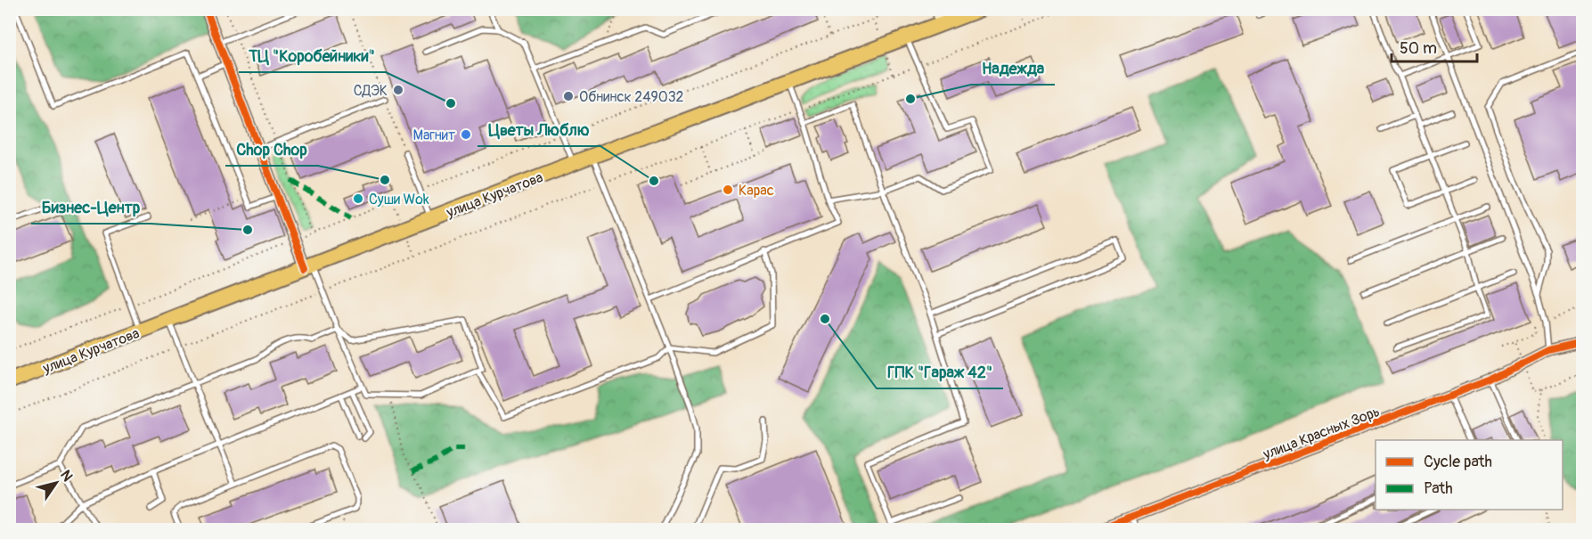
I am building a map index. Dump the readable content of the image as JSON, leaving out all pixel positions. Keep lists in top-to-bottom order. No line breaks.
{"streets":{"main road":["улица Курчатова"],"street":["улица Красных Зорь"]},"places":["СДЭК","Обнинск 249032","Надежда","ТЦ \"Коробейники\"","Магнит","Chop Chop","Цветы Люблю","Карас","Суши Wok","Бизнес-Центр","ГПК \"Гараж 42\""],"legend":["Cycle path","Path"],"scale_bar":"50 m","north":"top right"}
